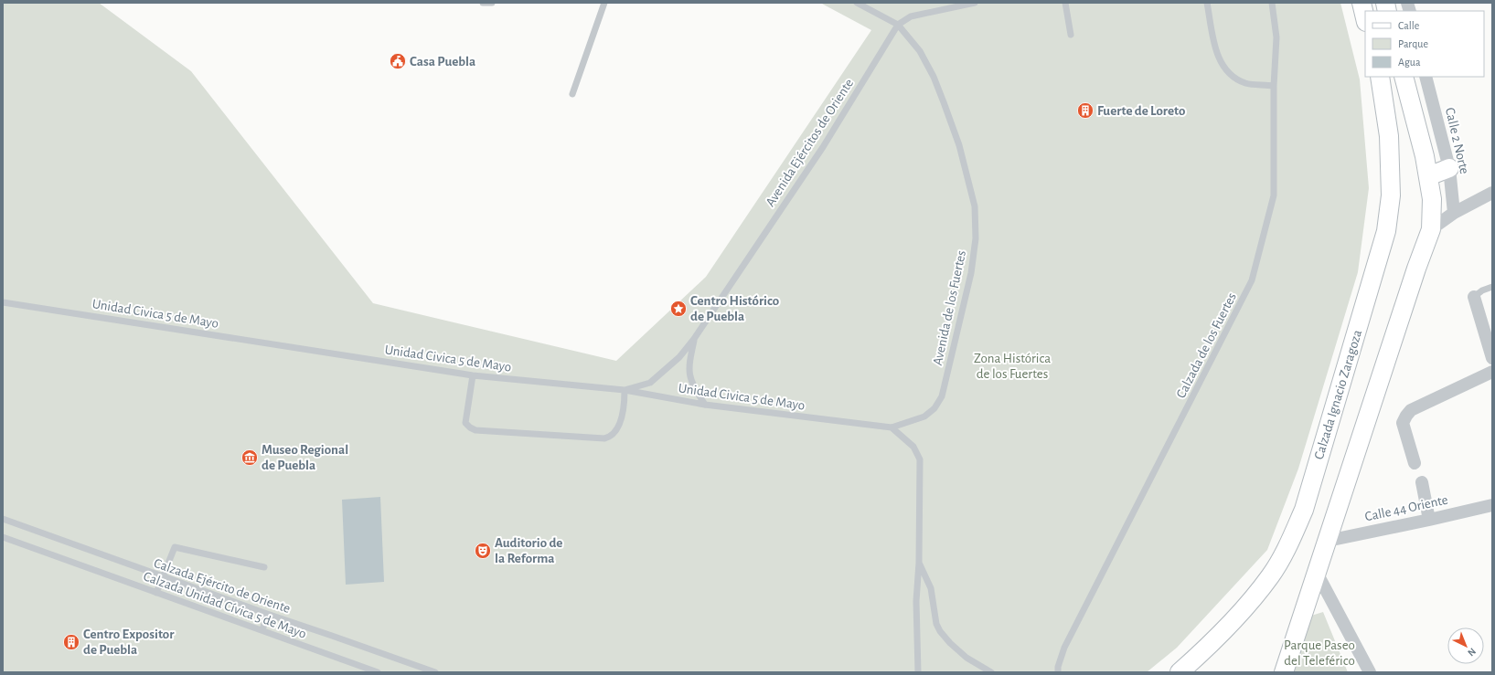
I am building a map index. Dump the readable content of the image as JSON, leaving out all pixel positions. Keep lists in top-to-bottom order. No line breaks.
{"streets":{"main road":["Calzada Ignacio Zaragoza"],"street":["Calle 2 Norte","Calle 44 Oriente"],"lane":["Avenida Ejércitos de Oriente","Avenida de los Fuertes","Unidad Civica 5 de Mayo","Calzada de los Fuertes","Calzada Ejército de Oriente","Calzada Unidad Cívica 5 de Mayo"]},"crossings":[["Avenida Ejércitos de Oriente","Avenida de los Fuertes"],["Avenida Ejércitos de Oriente","Unidad Civica 5 de Mayo"],["Avenida de los Fuertes","Unidad Civica 5 de Mayo"]],"parks":["Zona Histórica de los Fuertes","Parque Paseo del Teleférico"],"places":{"public building":["Casa Puebla"],"building":["Fuerte de Loreto","Centro Expositor de Puebla"],"place":["Centro Histórico de Puebla"],"museum":["Museo Regional de Puebla"],"theatre":["Auditorio de la Reforma"]},"legend":["Calle","Parque","Agua"],"north":"bottom right"}
